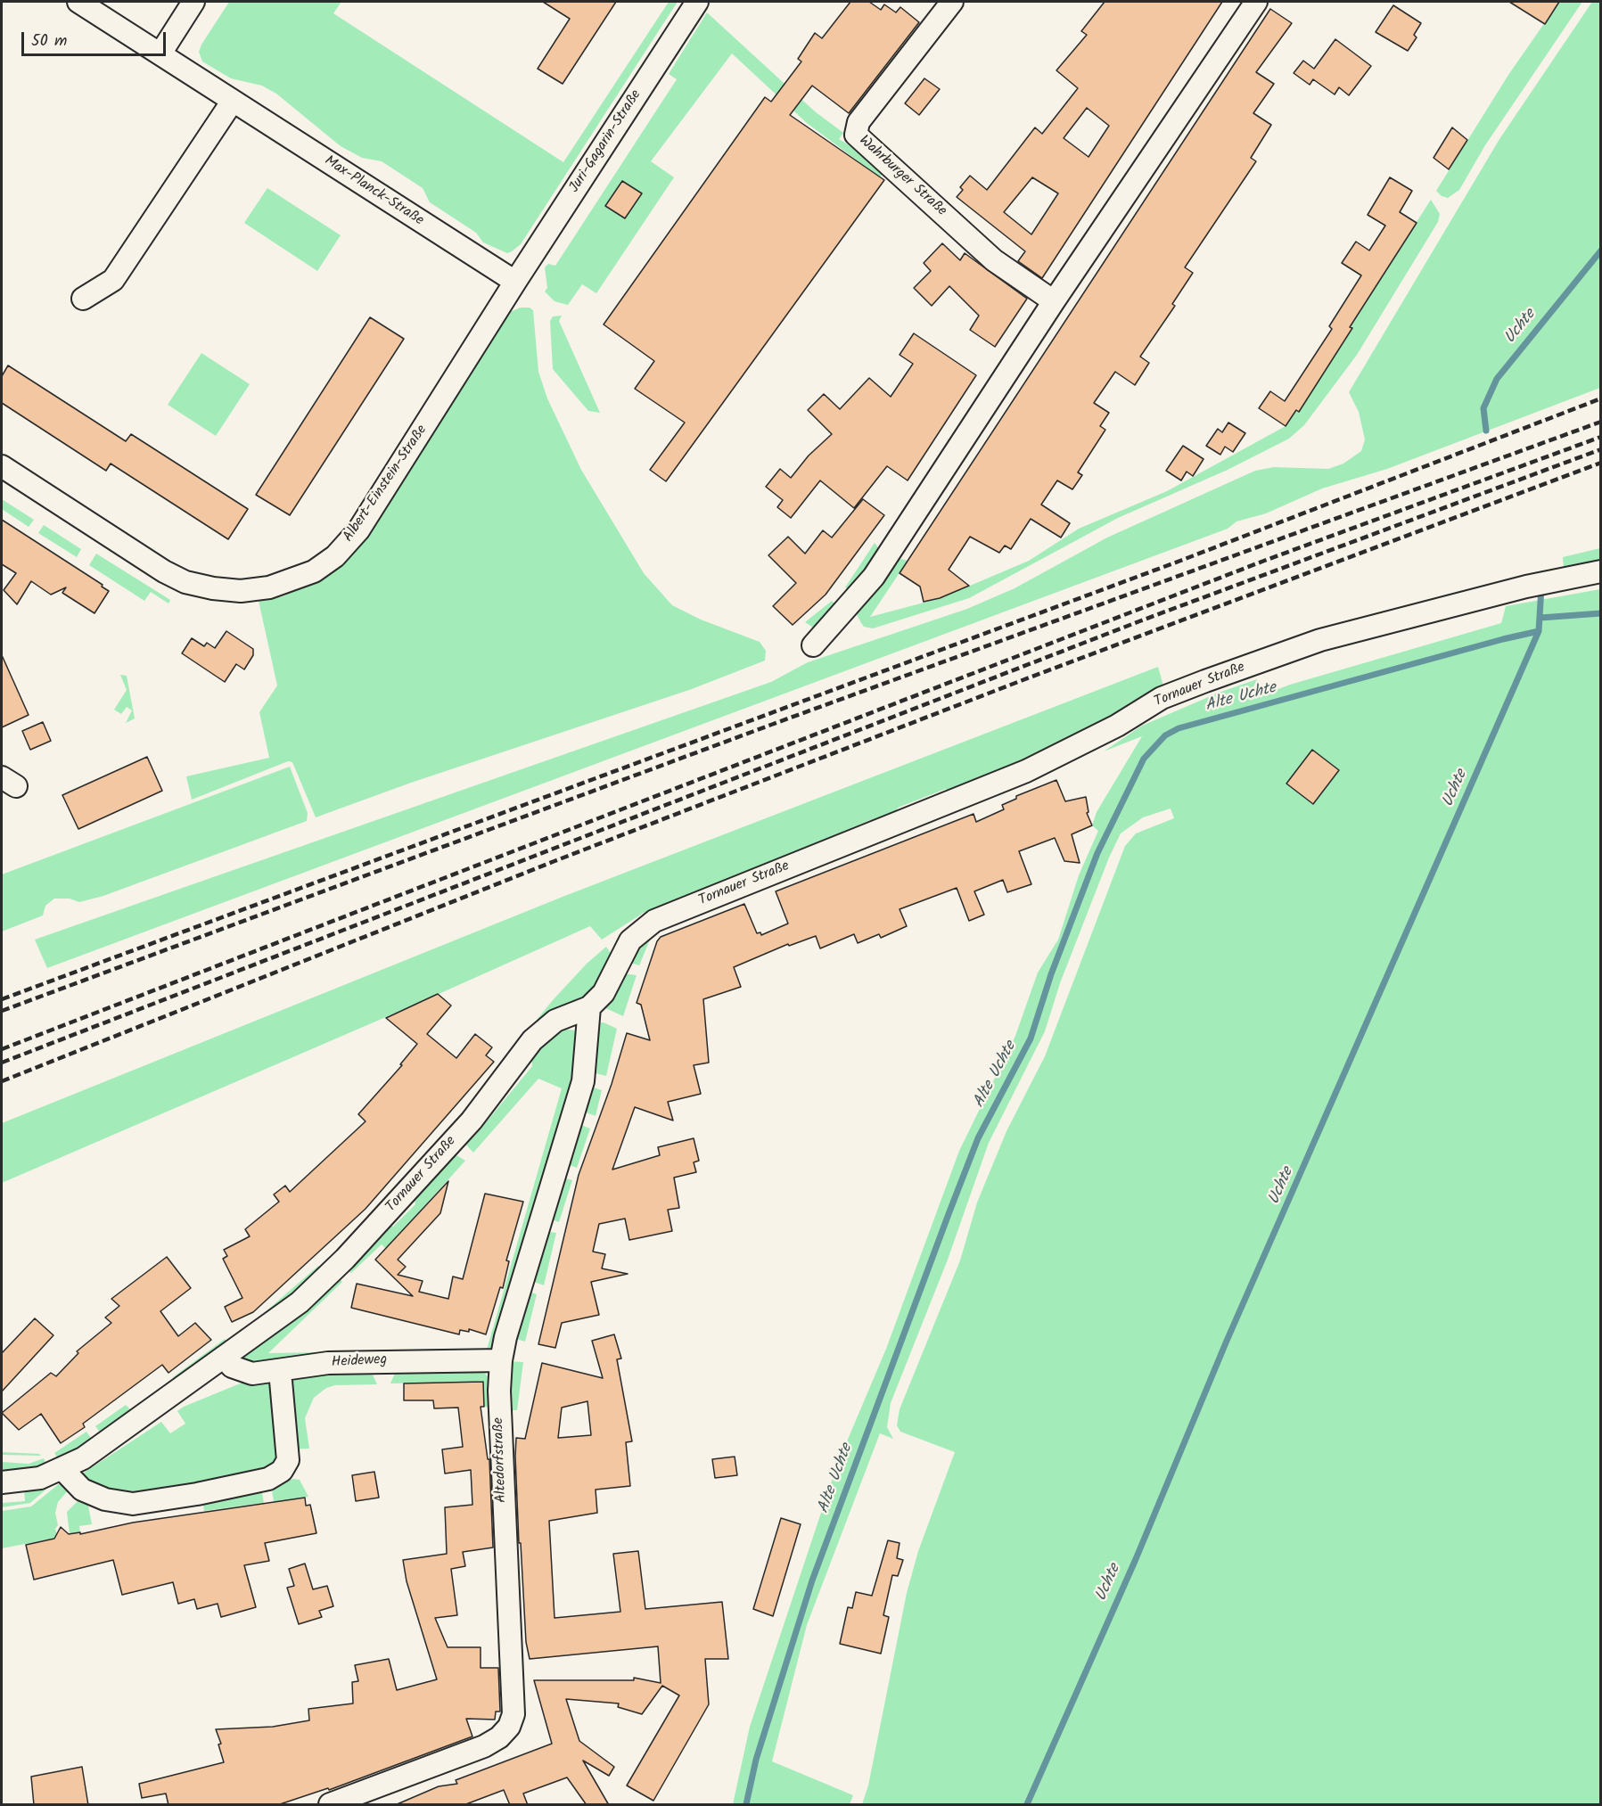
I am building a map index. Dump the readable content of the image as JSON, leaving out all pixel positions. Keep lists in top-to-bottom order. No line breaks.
{"streets":{"street":["Juri-Gagarin-Straße","Wahrburger Straße","Max-Planck-Straße","Albert-Einstein-Straße","Tornauer Straße","Heideweg","Altedorfstraße"]},"crossings":[["Juri-Gagarin-Straße","Max-Planck-Straße"],["Juri-Gagarin-Straße","Albert-Einstein-Straße"],["Max-Planck-Straße","Albert-Einstein-Straße"],["Tornauer Straße","Heideweg"],["Tornauer Straße","Altedorfstraße"],["Heideweg","Altedorfstraße"]],"water":["Uchte","Alte Uchte"],"scale_bar":"50 m"}
